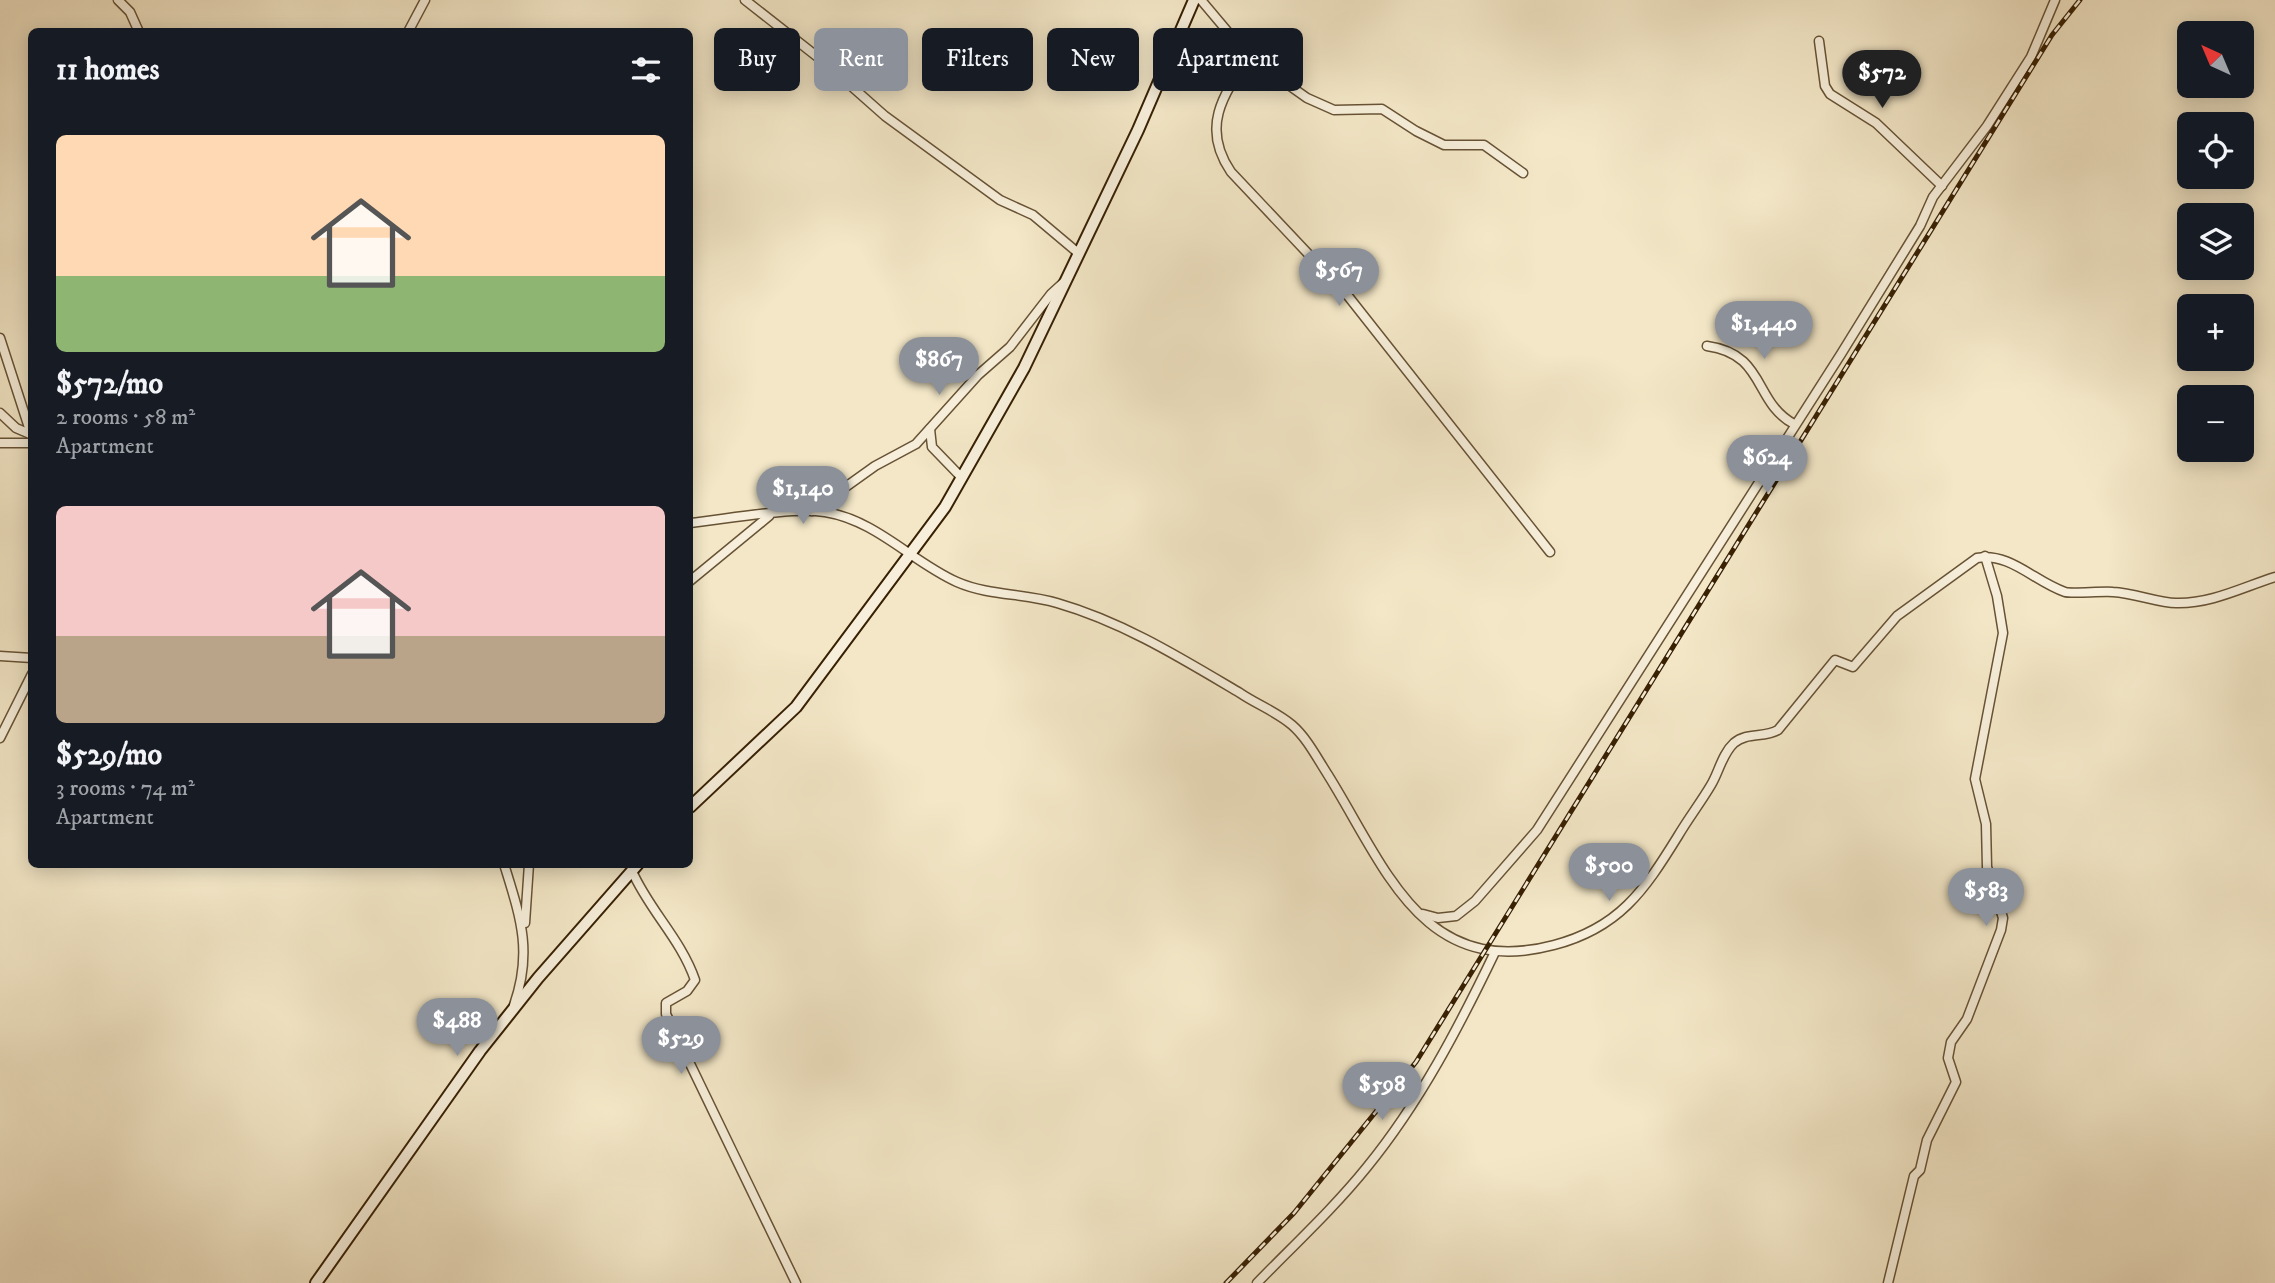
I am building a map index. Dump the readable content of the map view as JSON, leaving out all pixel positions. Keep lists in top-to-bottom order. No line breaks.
{"north":"top left","page":{"map_buttons":["+","−"],"chip":["Buy","Rent","Filters","New","Apartment"],"heading":"11 homes","price":["$572","$567","$1,440","$867","$624","$1,140","$500","$583","$488","$529","$598"],"list":[{"name":"$572/mo","note":"2 rooms · 58 m² · Apartment"},{"name":"$529/mo","note":"3 rooms · 74 m² · Apartment"}]}}
